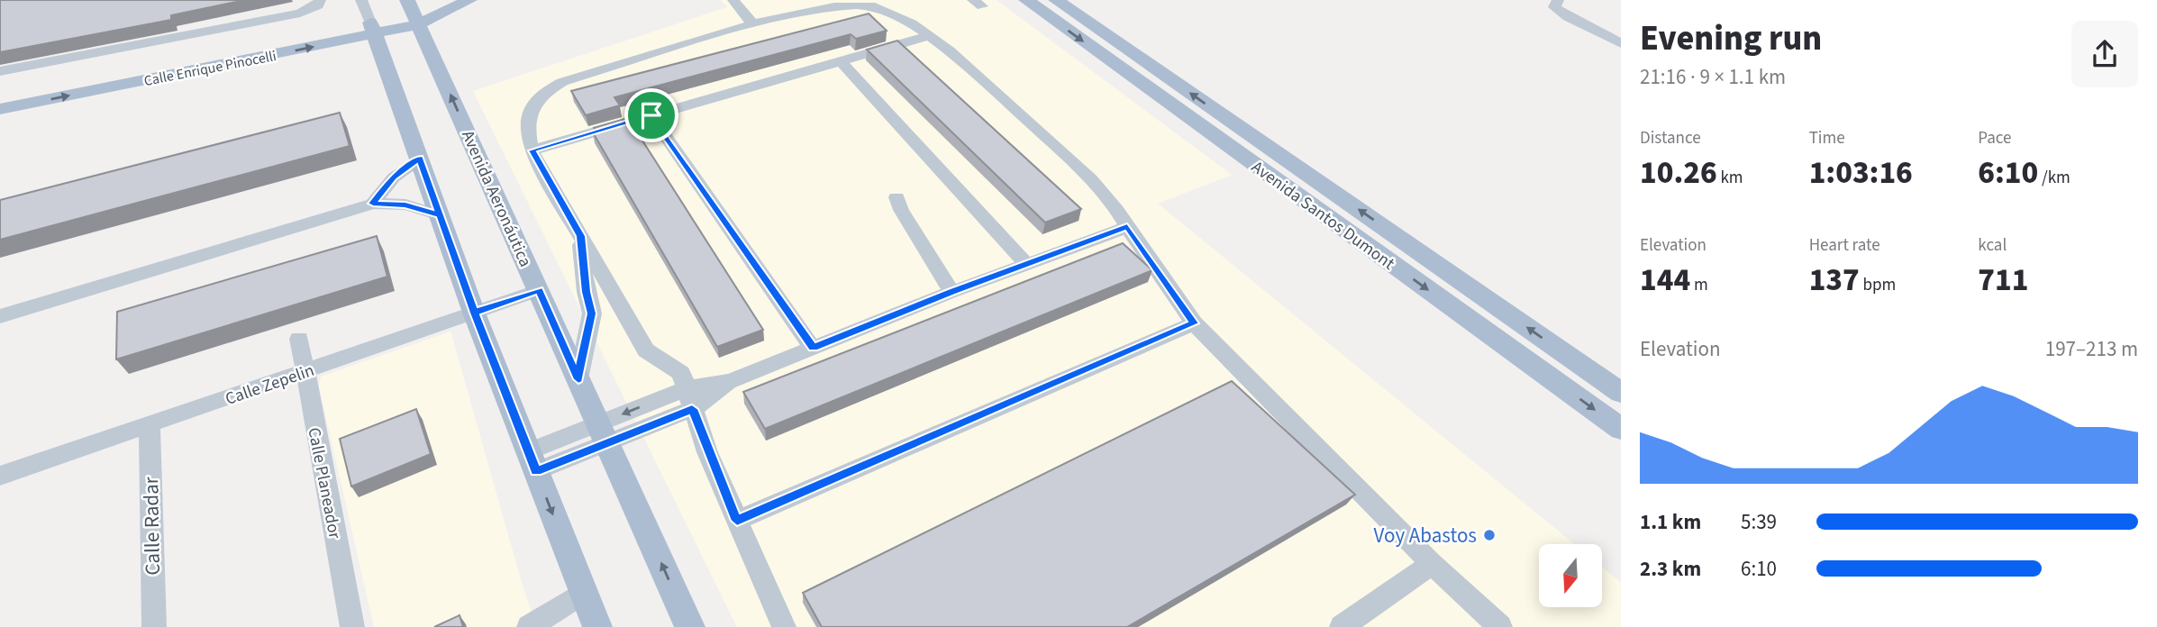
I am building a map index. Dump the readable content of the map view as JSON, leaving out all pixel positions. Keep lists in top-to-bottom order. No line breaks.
{"streets":{"main road":["Calle Enrique Pinocelli","Avenida Aeronáutica","Avenida Santos Dumont"],"street":["Calle Zepelin","Calle Planeador","Calle Radar"]},"crossings":[["Calle Enrique Pinocelli","Avenida Aeronáutica"],["Avenida Aeronáutica","Calle Zepelin"],["Calle Zepelin","Calle Planeador"],["Calle Zepelin","Calle Radar"]],"places":["Voy Abastos"],"north":"bottom","page":{"heading":["Evening run","21:16 · 9 × 1.1 km"],"stats":[["Distance","10.26 km"],["Time","1:03:16"],["Pace","6:10 /km"],["Elevation","144 m"],["Heart rate","137 bpm"],["kcal","711"]],"chart":["Elevation","197–213 m"],"list":[{"name":"1.1 km","note":"5:39"},{"name":"2.3 km","note":"6:10"}]}}
